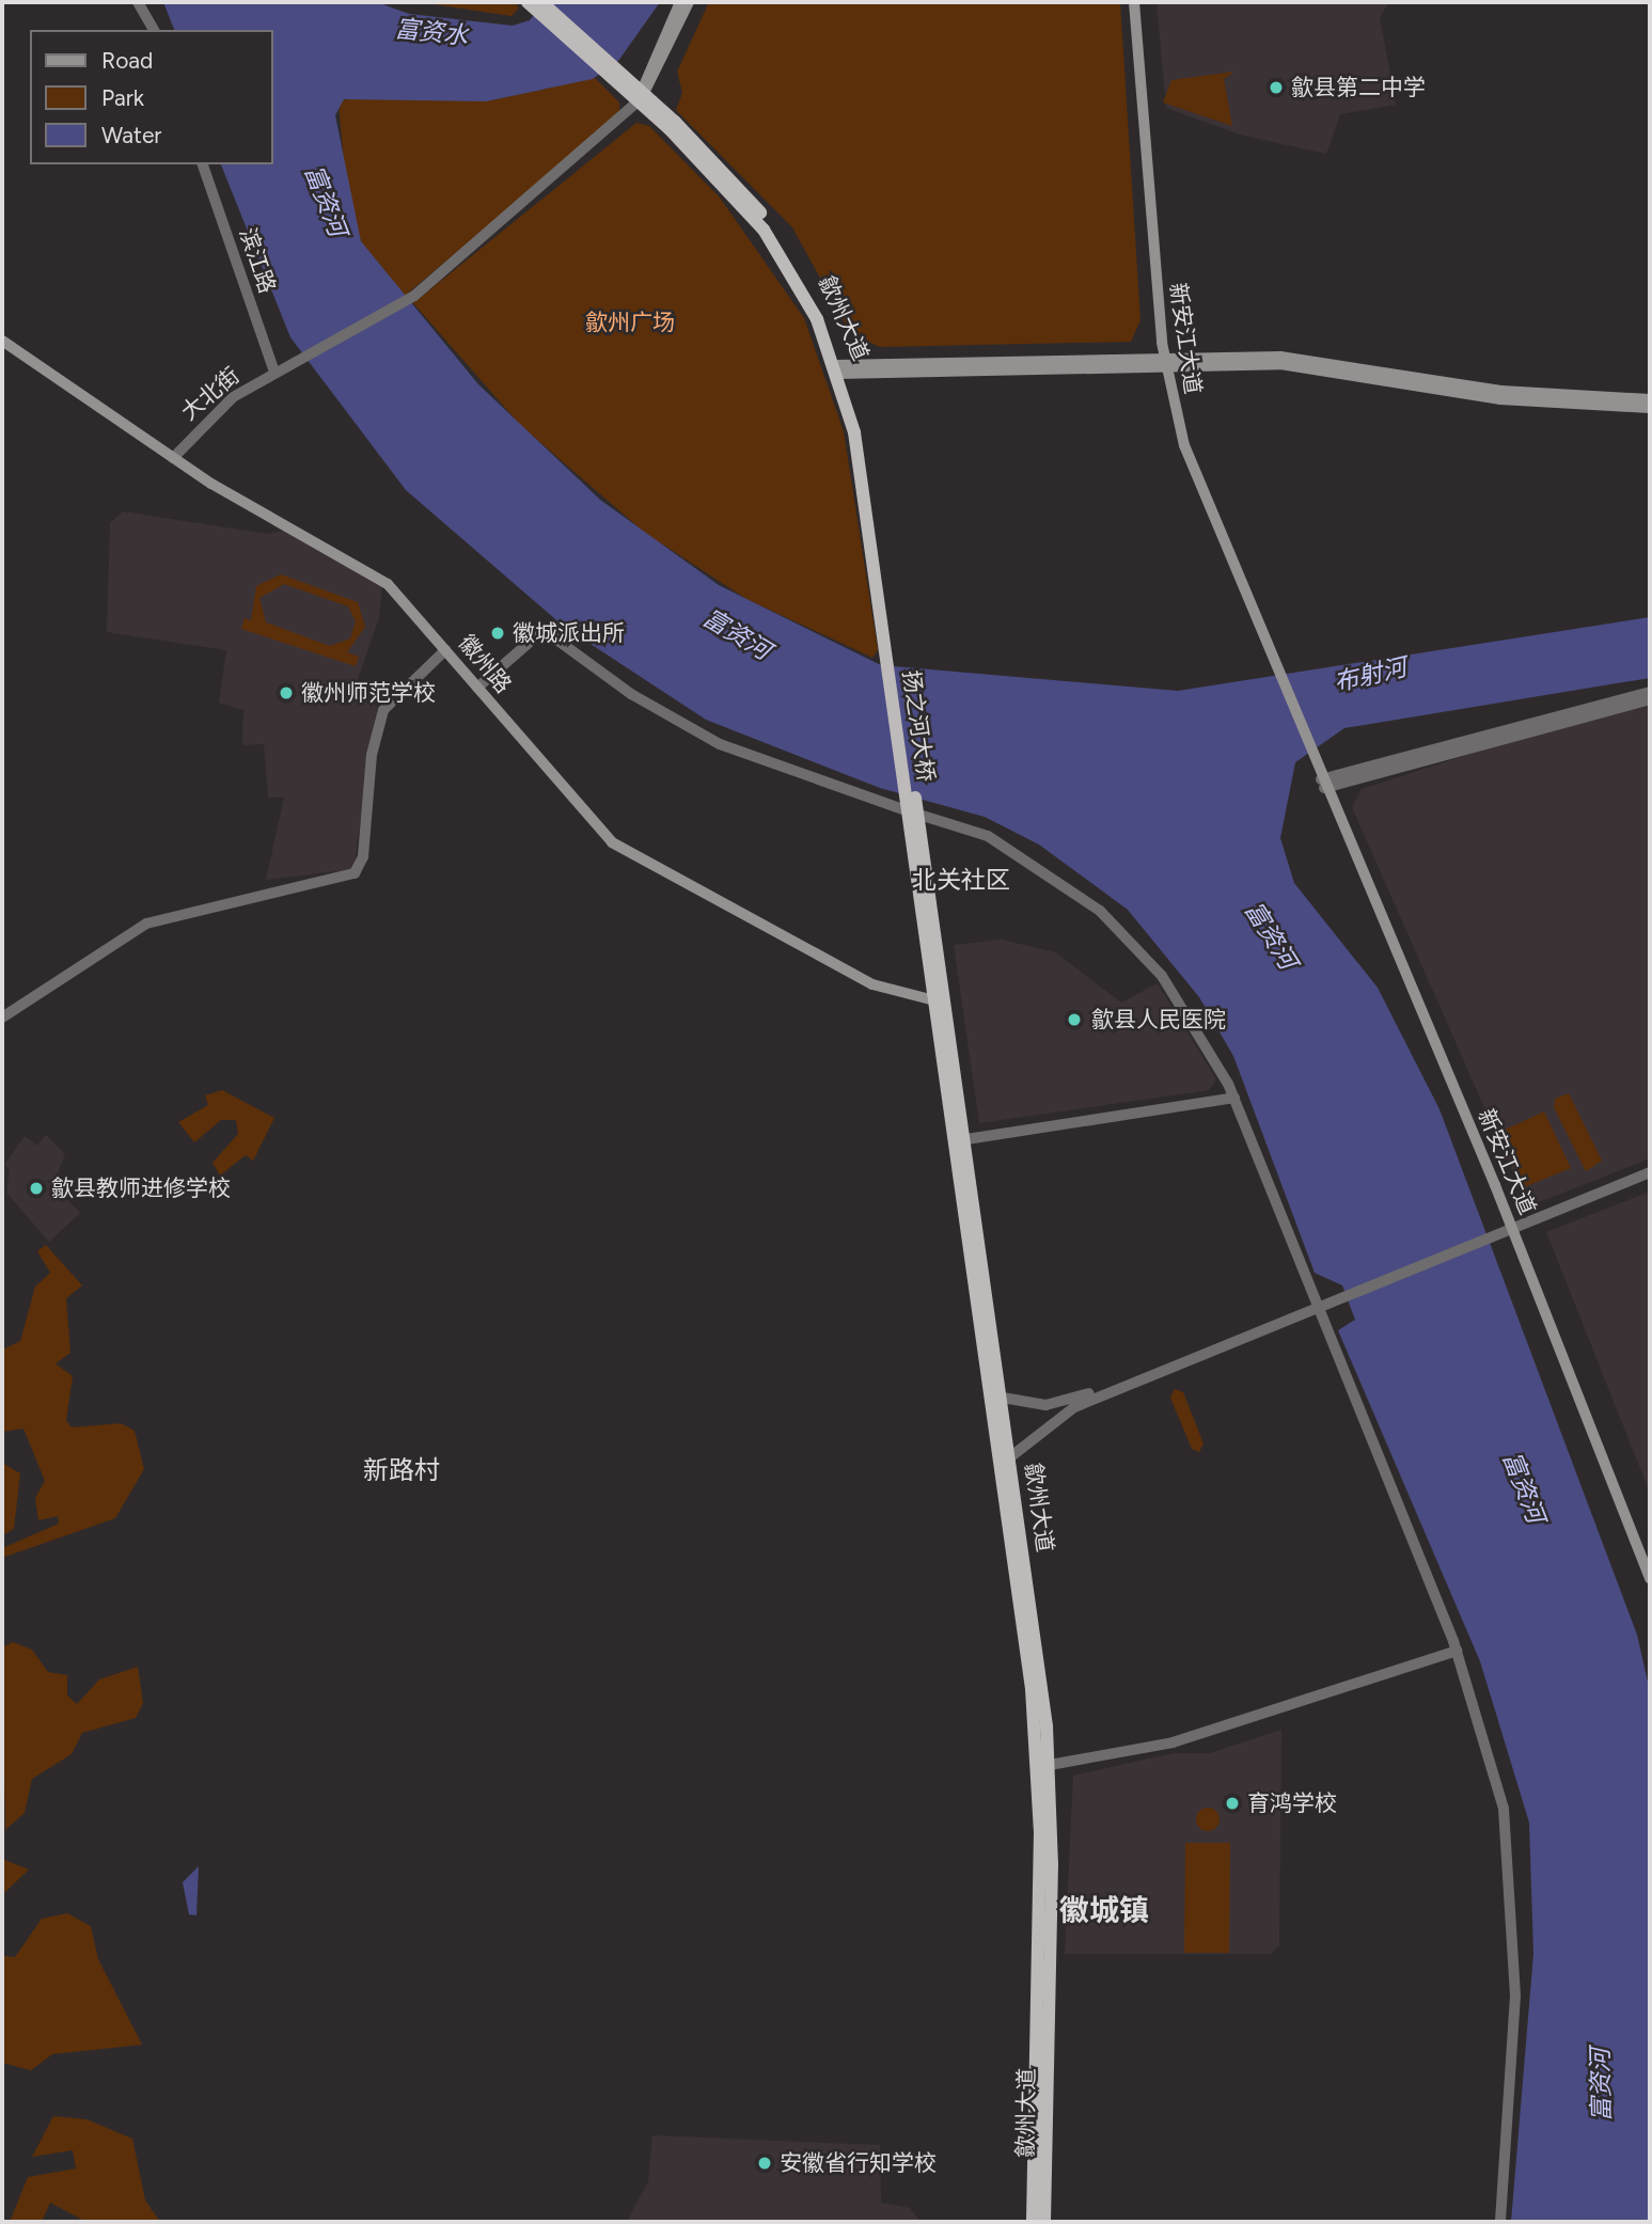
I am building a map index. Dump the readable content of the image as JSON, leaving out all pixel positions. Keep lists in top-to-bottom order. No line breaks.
{"streets":{"highway":["歙州大道","扬之河大桥"],"main road":["新安江大道","徽州路"],"street":["滨江路","大北街"]},"crossings":[["滨江路","大北街"],["歙州大道","大北街"],["歙州大道","徽州路"],["歙州大道","扬之河大桥"],["大北街","徽州路"]],"districts":["北关社区","新路村","徽城镇"],"water":["富资水","富资河","布射河"],"parks":["歙州广场"],"places":["歙县第二中学","徽城派出所","徽州师范学校","歙县人民医院","歙县教师进修学校","育鸿学校","安徽省行知学校"],"legend":["Road","Park","Water"]}
